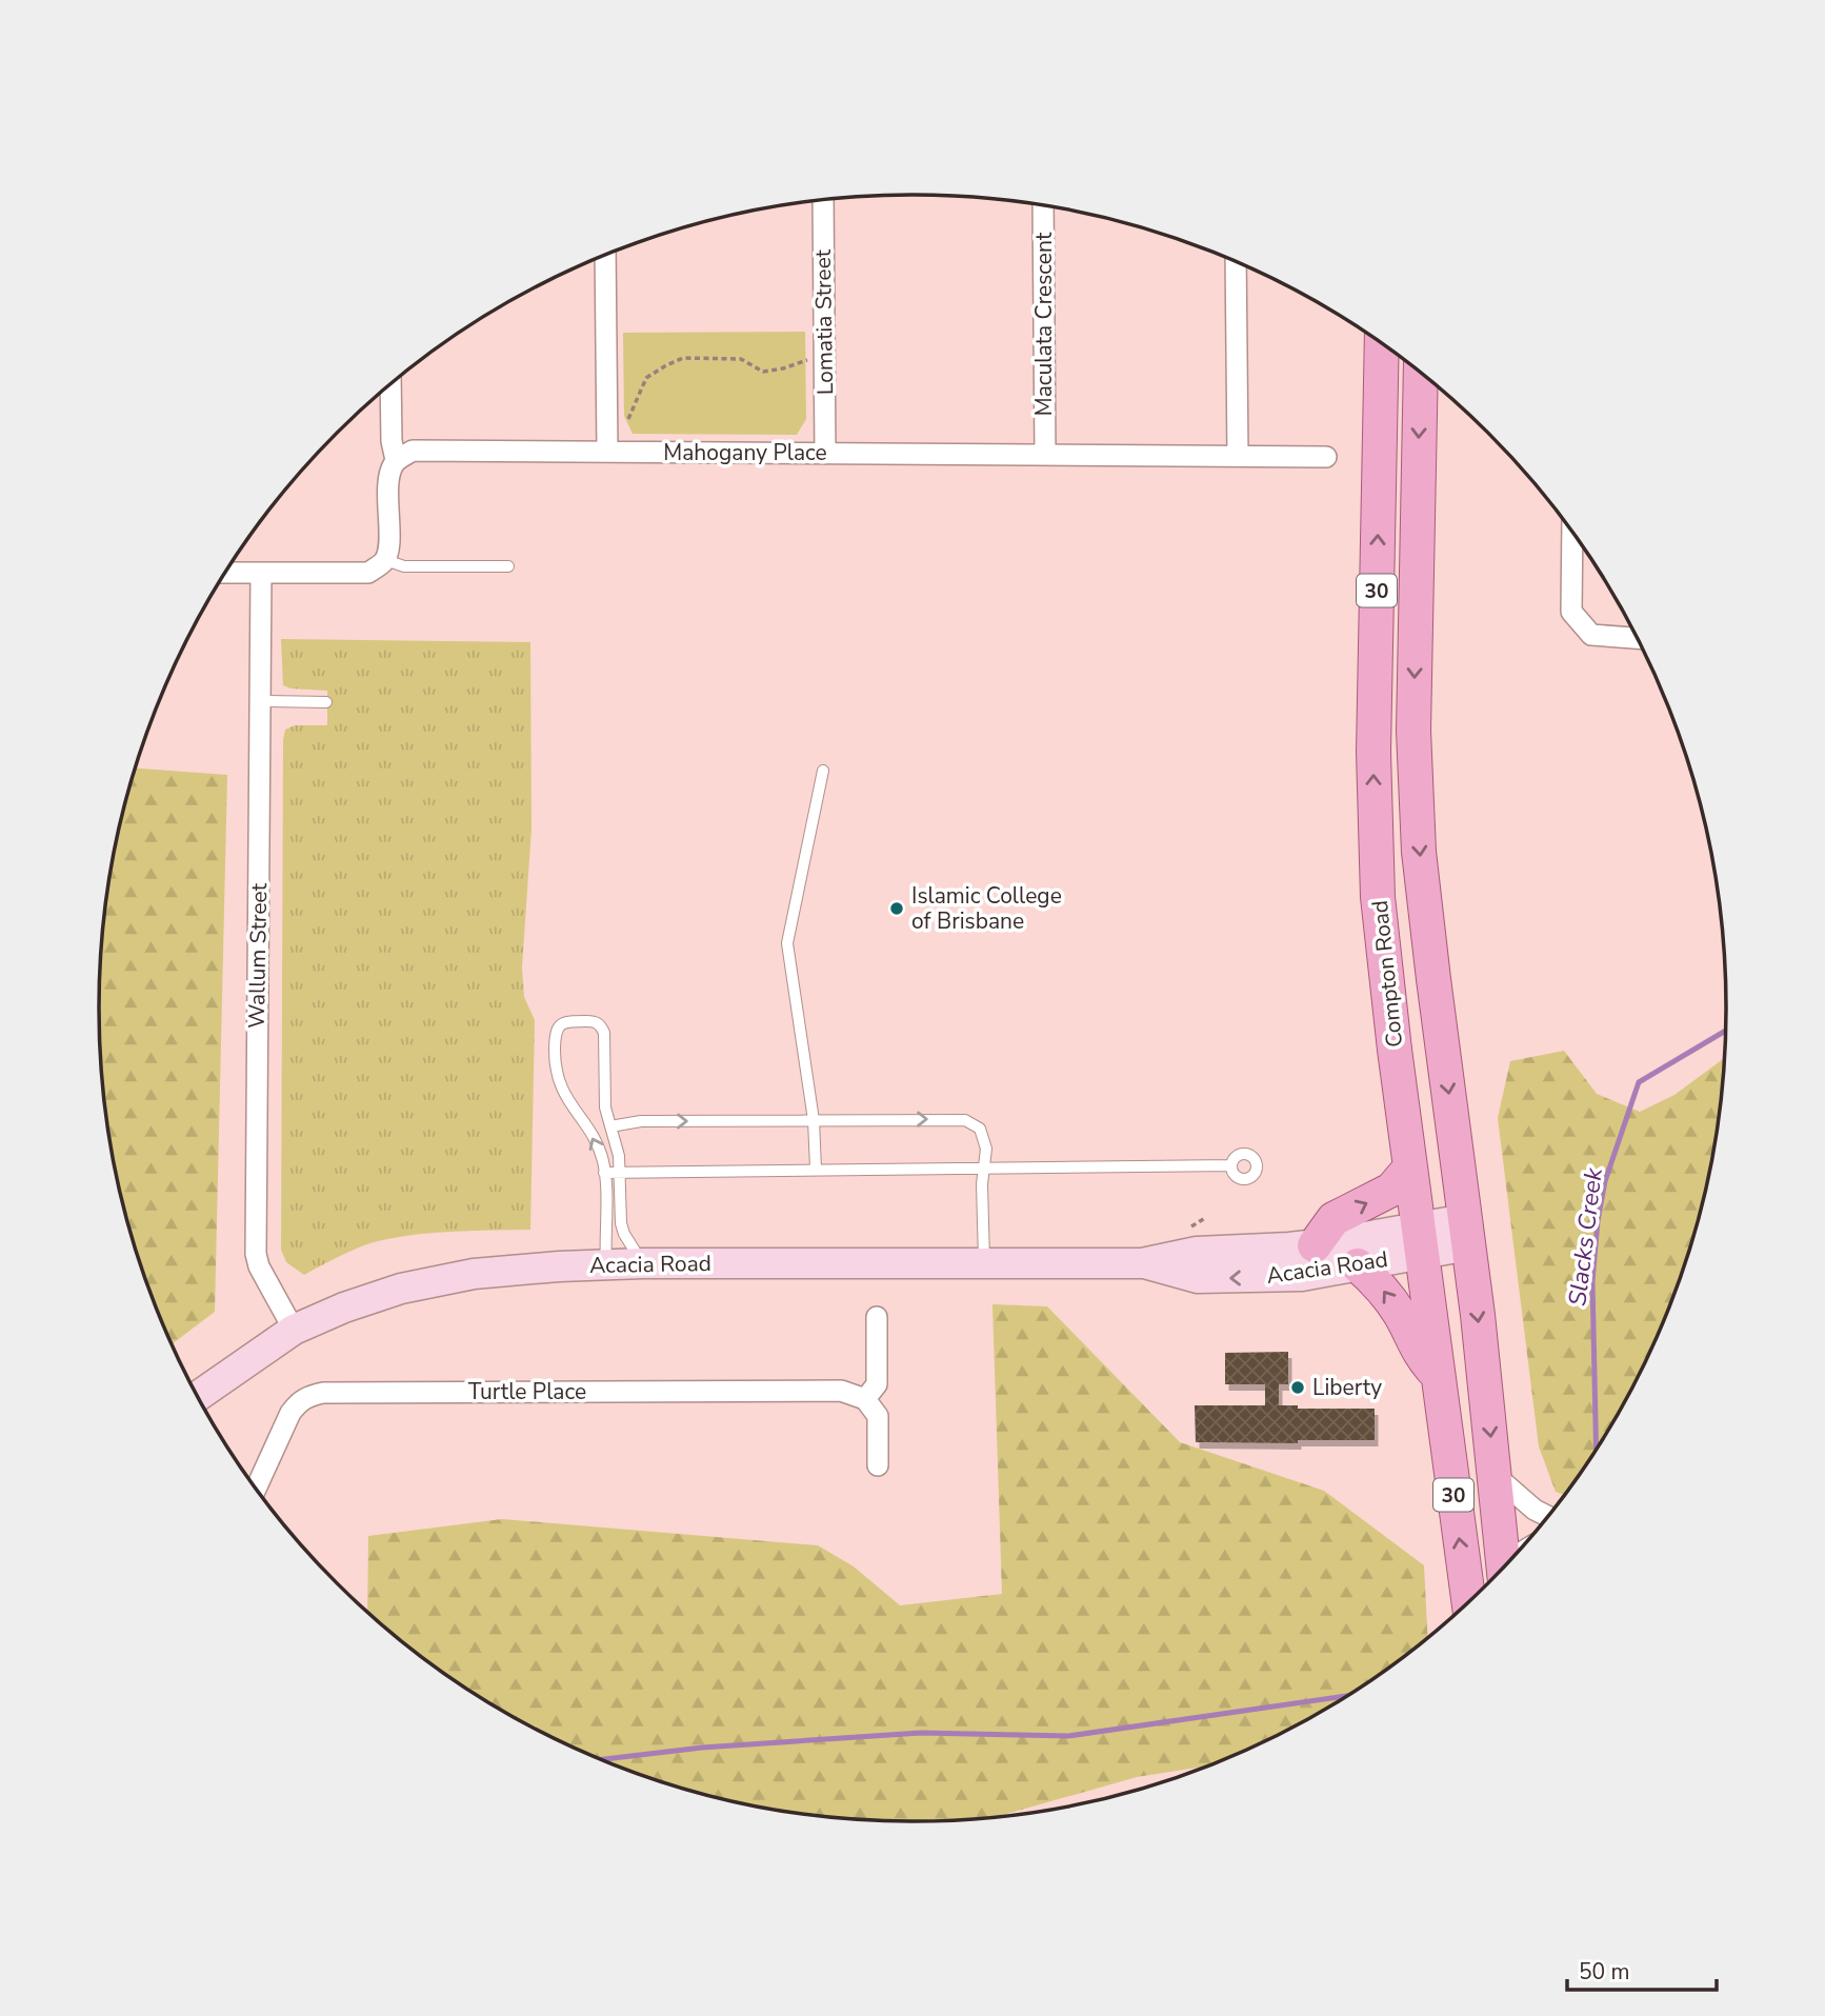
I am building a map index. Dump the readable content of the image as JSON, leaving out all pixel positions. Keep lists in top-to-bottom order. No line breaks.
{"streets":{"main road":["30","Compton Road"],"street":["Lomatia Street","Maculata Crescent","Mahogany Place","Wallum Street","Acacia Road","Turtle Place"]},"crossings":[["Lomatia Street","Mahogany Place"],["Maculata Crescent","Mahogany Place"],["Wallum Street","Acacia Road"],["Compton Road","Acacia Road"]],"water":["Slacks Creek"],"places":["Islamic College of Brisbane","Liberty"],"scale_bar":"50 m"}
